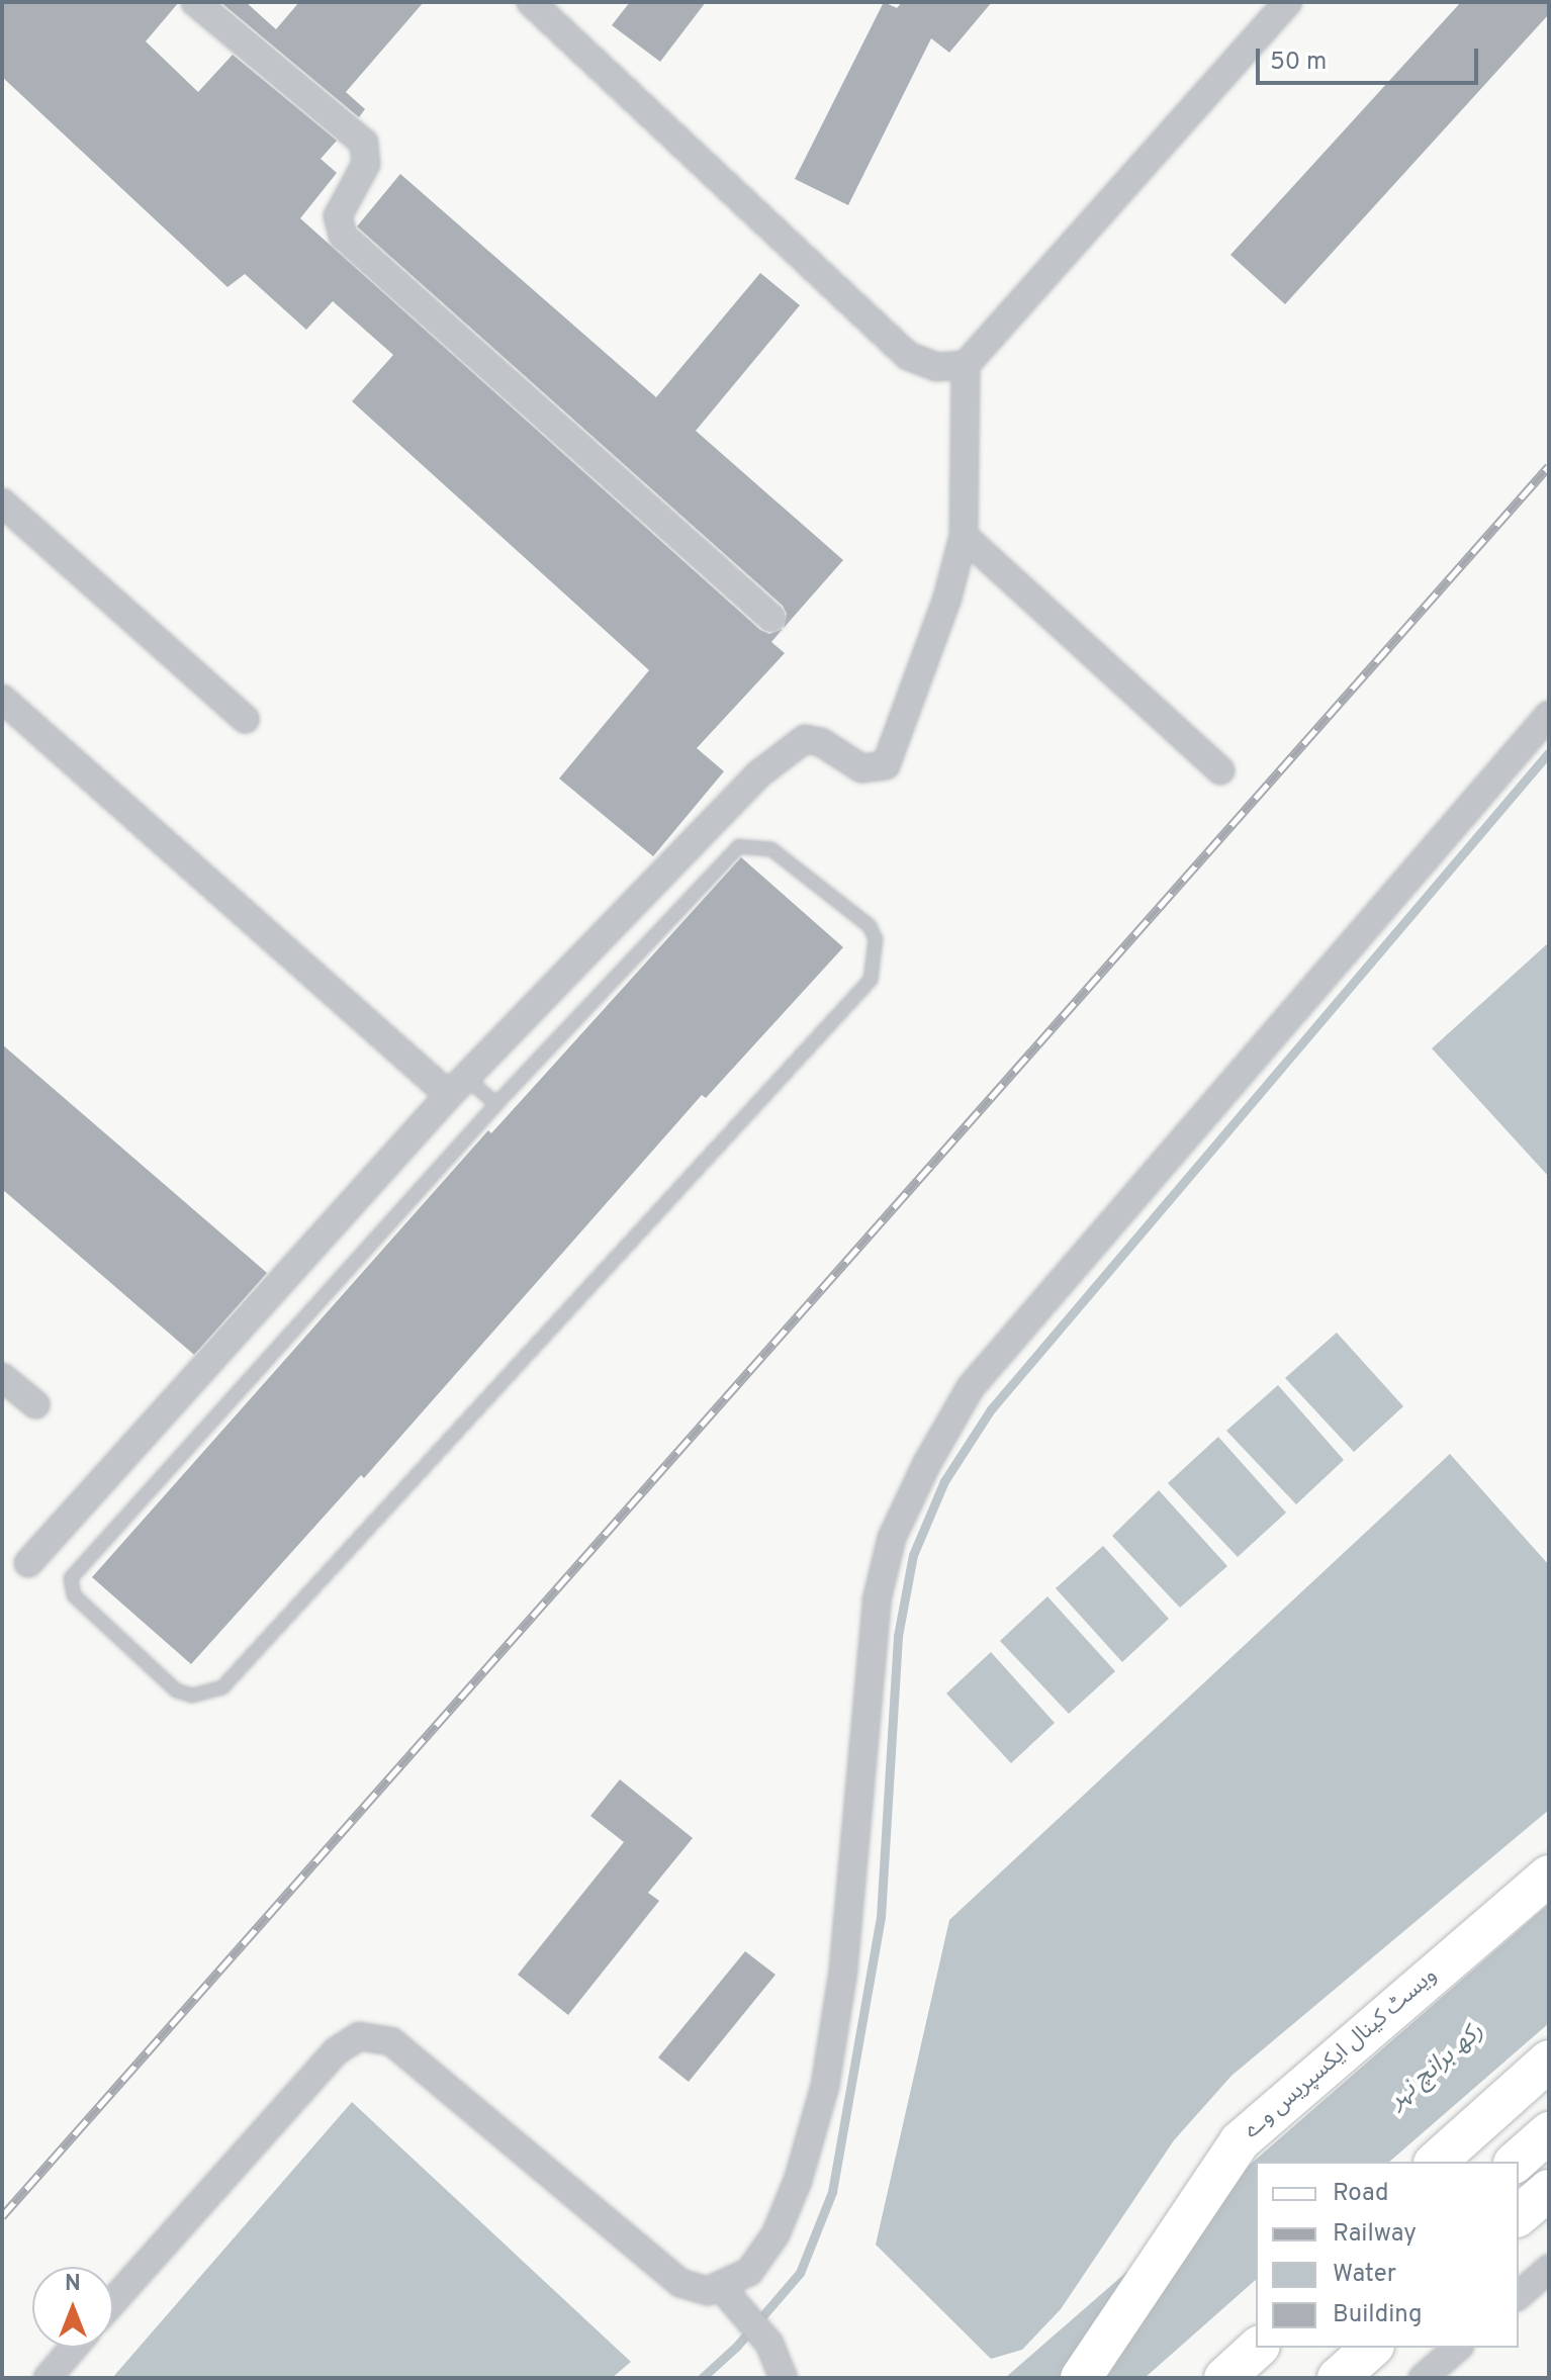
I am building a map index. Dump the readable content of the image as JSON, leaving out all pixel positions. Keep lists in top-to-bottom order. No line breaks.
{"streets":{"main road":["ویسٹ کینال ایکسپریس وے"]},"water":["رکھ برانچ نہر"],"legend":["Road","Railway","Water","Building"],"scale_bar":"50 m","north":"top"}
